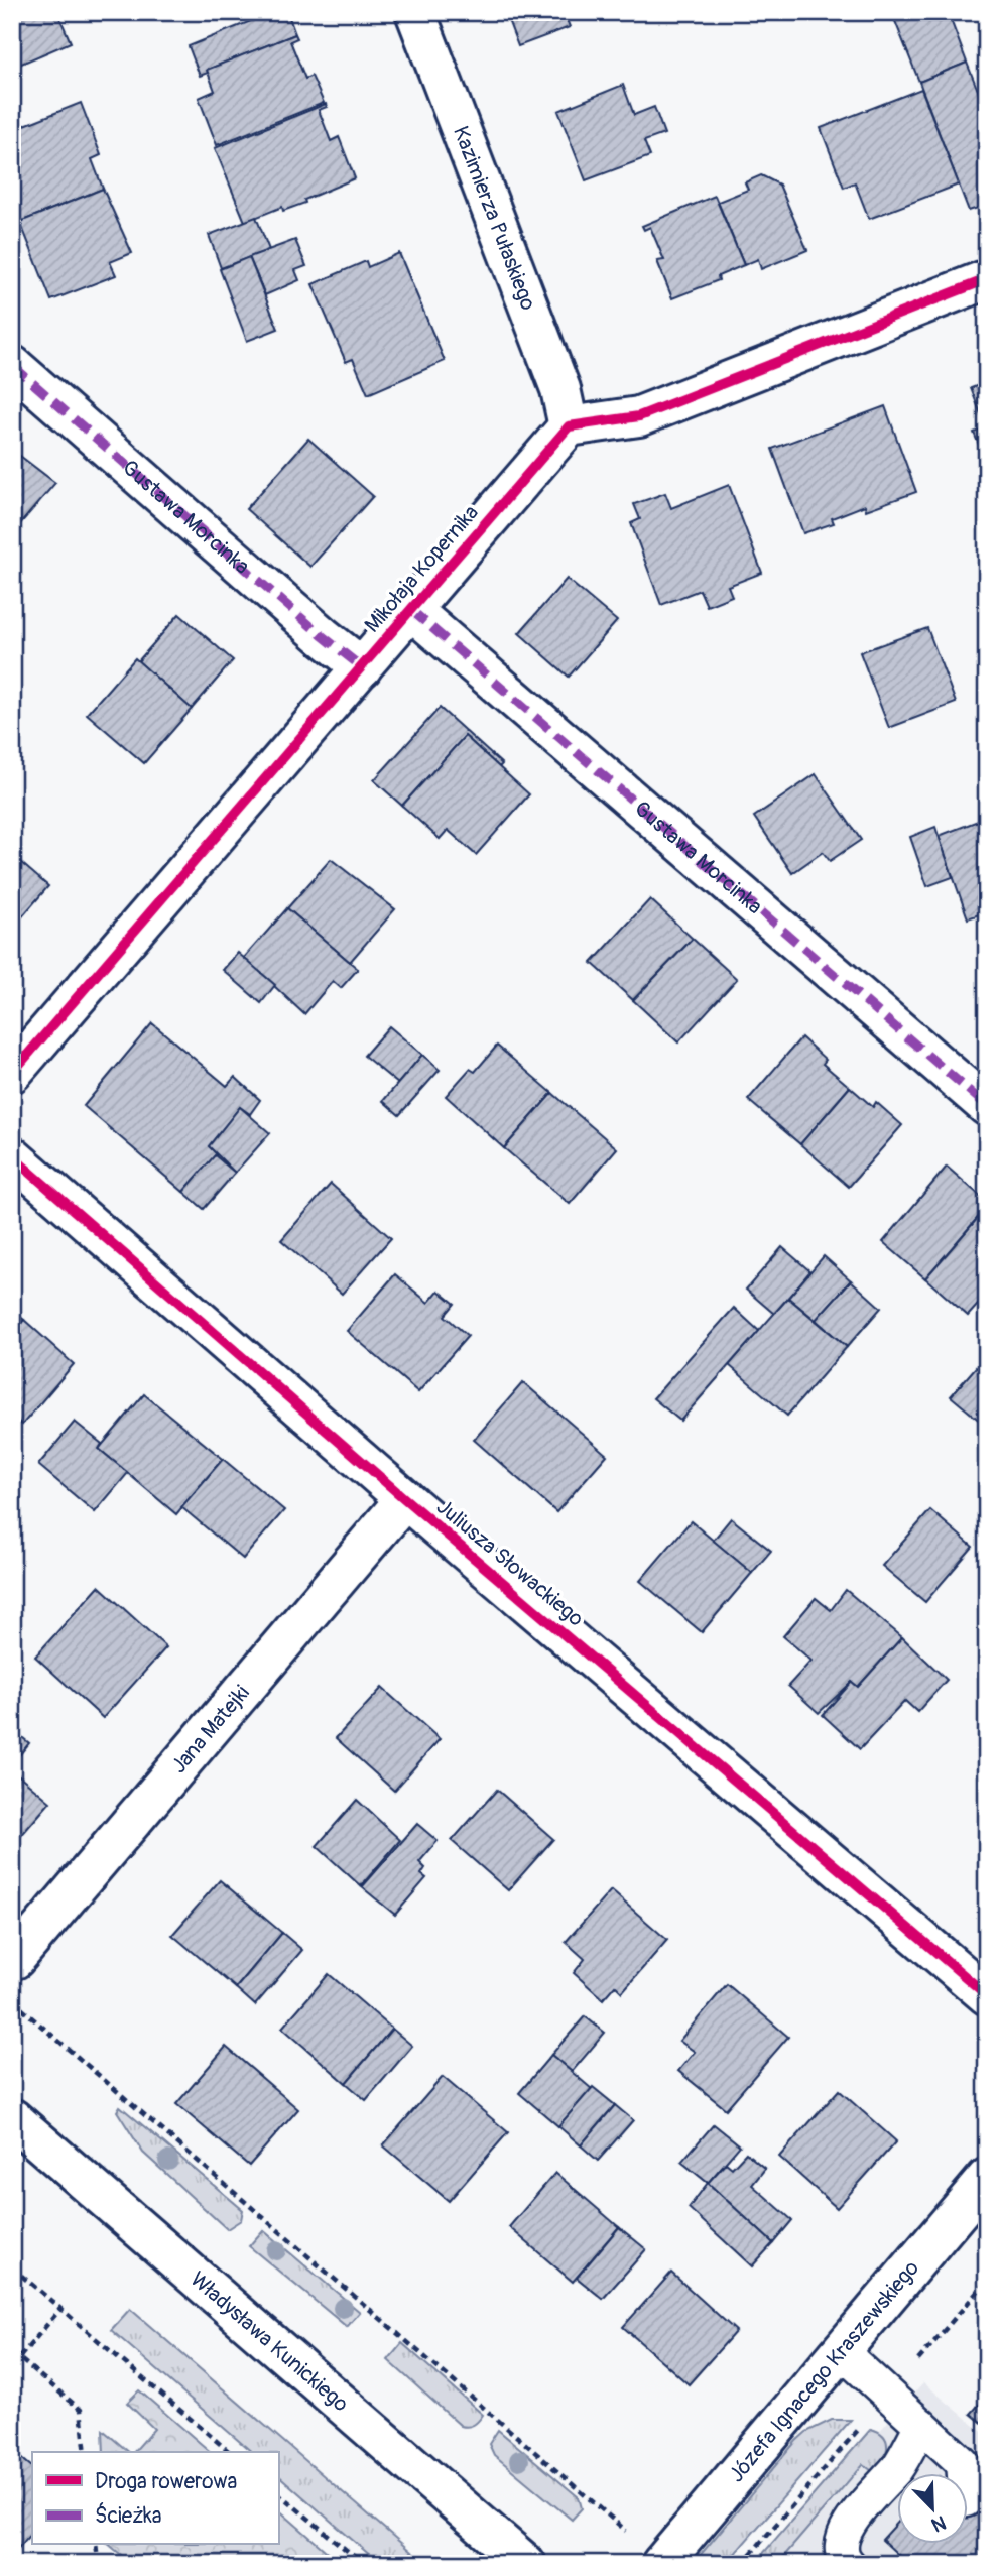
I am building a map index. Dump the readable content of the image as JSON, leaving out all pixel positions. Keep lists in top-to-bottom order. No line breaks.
{"streets":{"street":["Kazimierza Pułaskiego","Gustawa Morcinka","Mikołaja Kopernika","Juliusza Słowackiego","Jana Matejki","Władysława Kunickiego","Józefa Ignacego Kraszewskiego"]},"crossings":[["Kazimierza Pułaskiego","Mikołaja Kopernika"],["Gustawa Morcinka","Mikołaja Kopernika"],["Juliusza Słowackiego","Jana Matejki"]],"legend":["Droga rowerowa","Ścieżka"],"north":"bottom right"}
